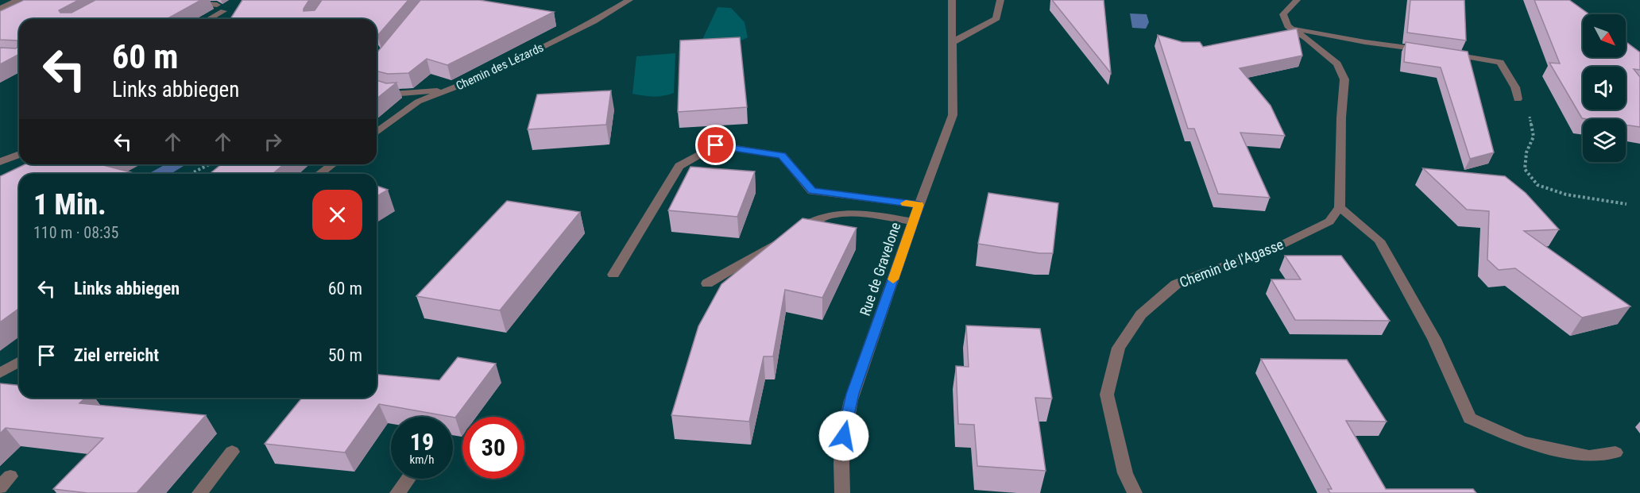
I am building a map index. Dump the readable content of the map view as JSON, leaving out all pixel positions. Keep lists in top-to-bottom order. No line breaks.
{"streets":{"street":["Chemin des Lézards","Chemin de l'Agasse","Rue de Gravelone"]},"north":"bottom right","page":{"turn":["60 m","Links abbiegen"],"heading":["1 Min.","110 m · 08:35"],"list":[{"name":"Links abbiegen","value":"60 m"},{"name":"Ziel erreicht","value":"50 m"}],"speed":"19 km/h","limit":"30"}}
